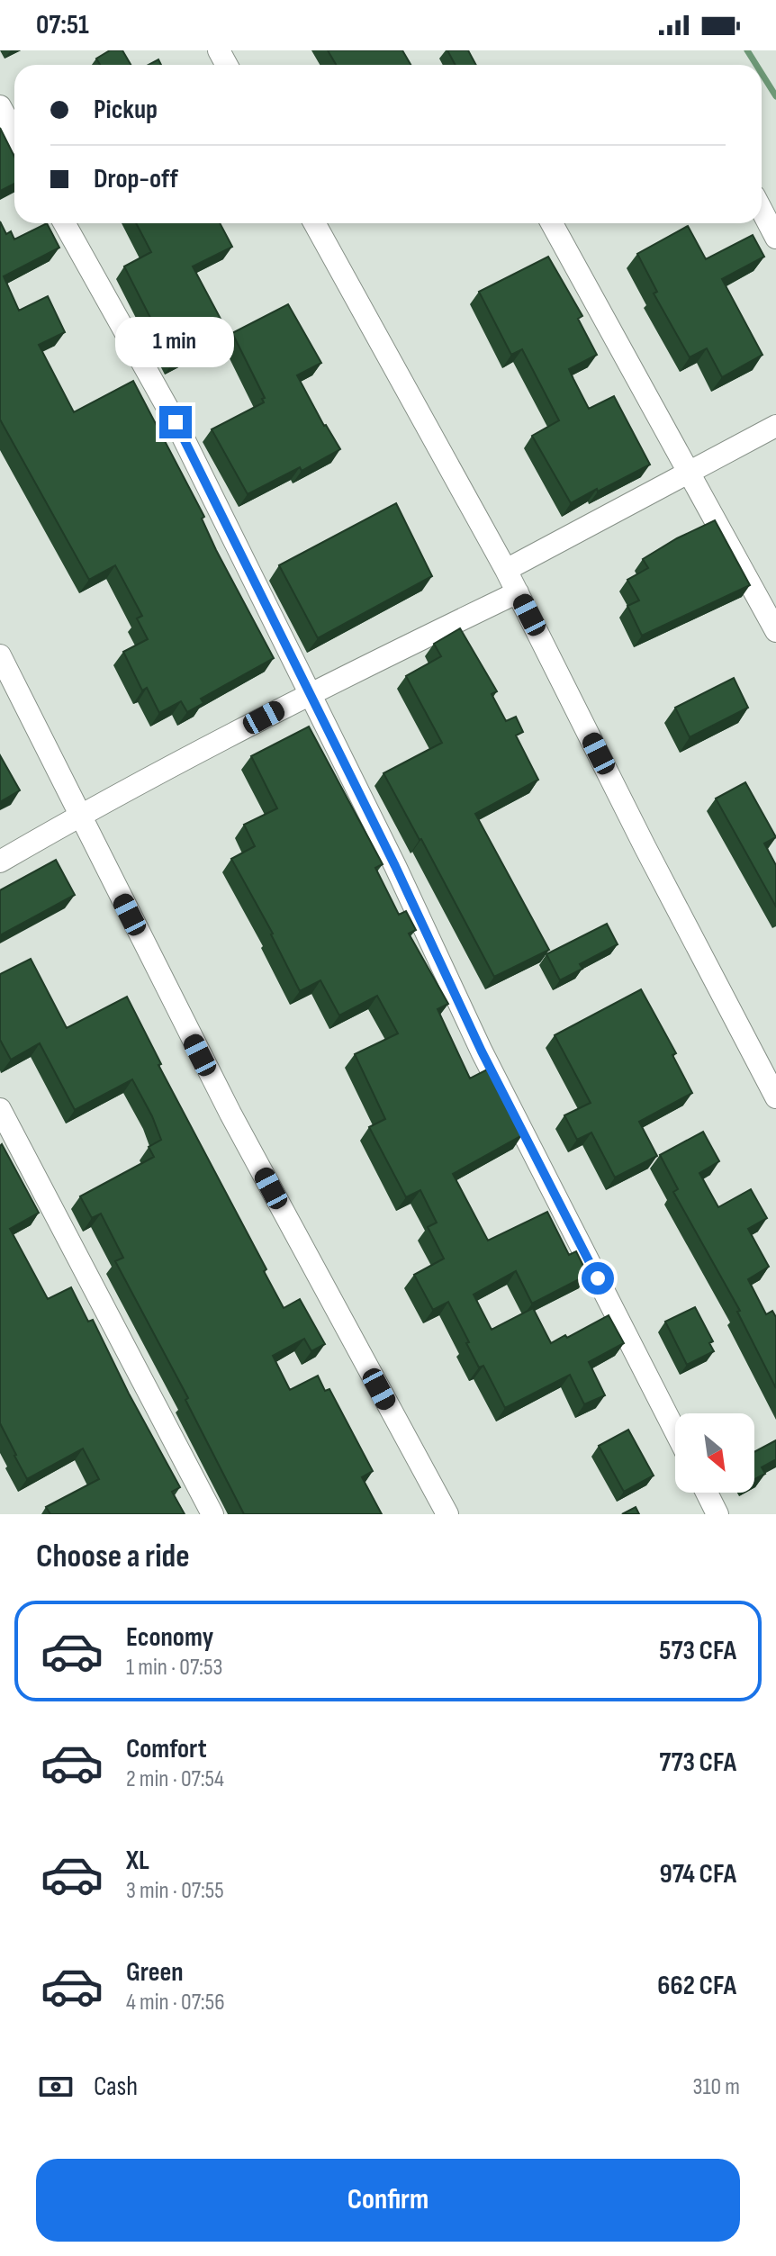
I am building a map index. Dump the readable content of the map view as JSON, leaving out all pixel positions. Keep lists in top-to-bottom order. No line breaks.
{"north":"bottom right","page":{"status":"07:51","banner":["Pickup","Drop-off"],"bubble":"1 min","heading":"Choose a ride","list":[{"name":"Economy","note":"1 min · 07:53","value":"573 CFA"},{"name":"Comfort","note":"2 min · 07:54","value":"773 CFA"},{"name":"XL","note":"3 min · 07:55","value":"974 CFA"},{"name":"Green","note":"4 min · 07:56","value":"662 CFA"}],"pay":["Cash","310 m"],"buttons":"Confirm"}}
